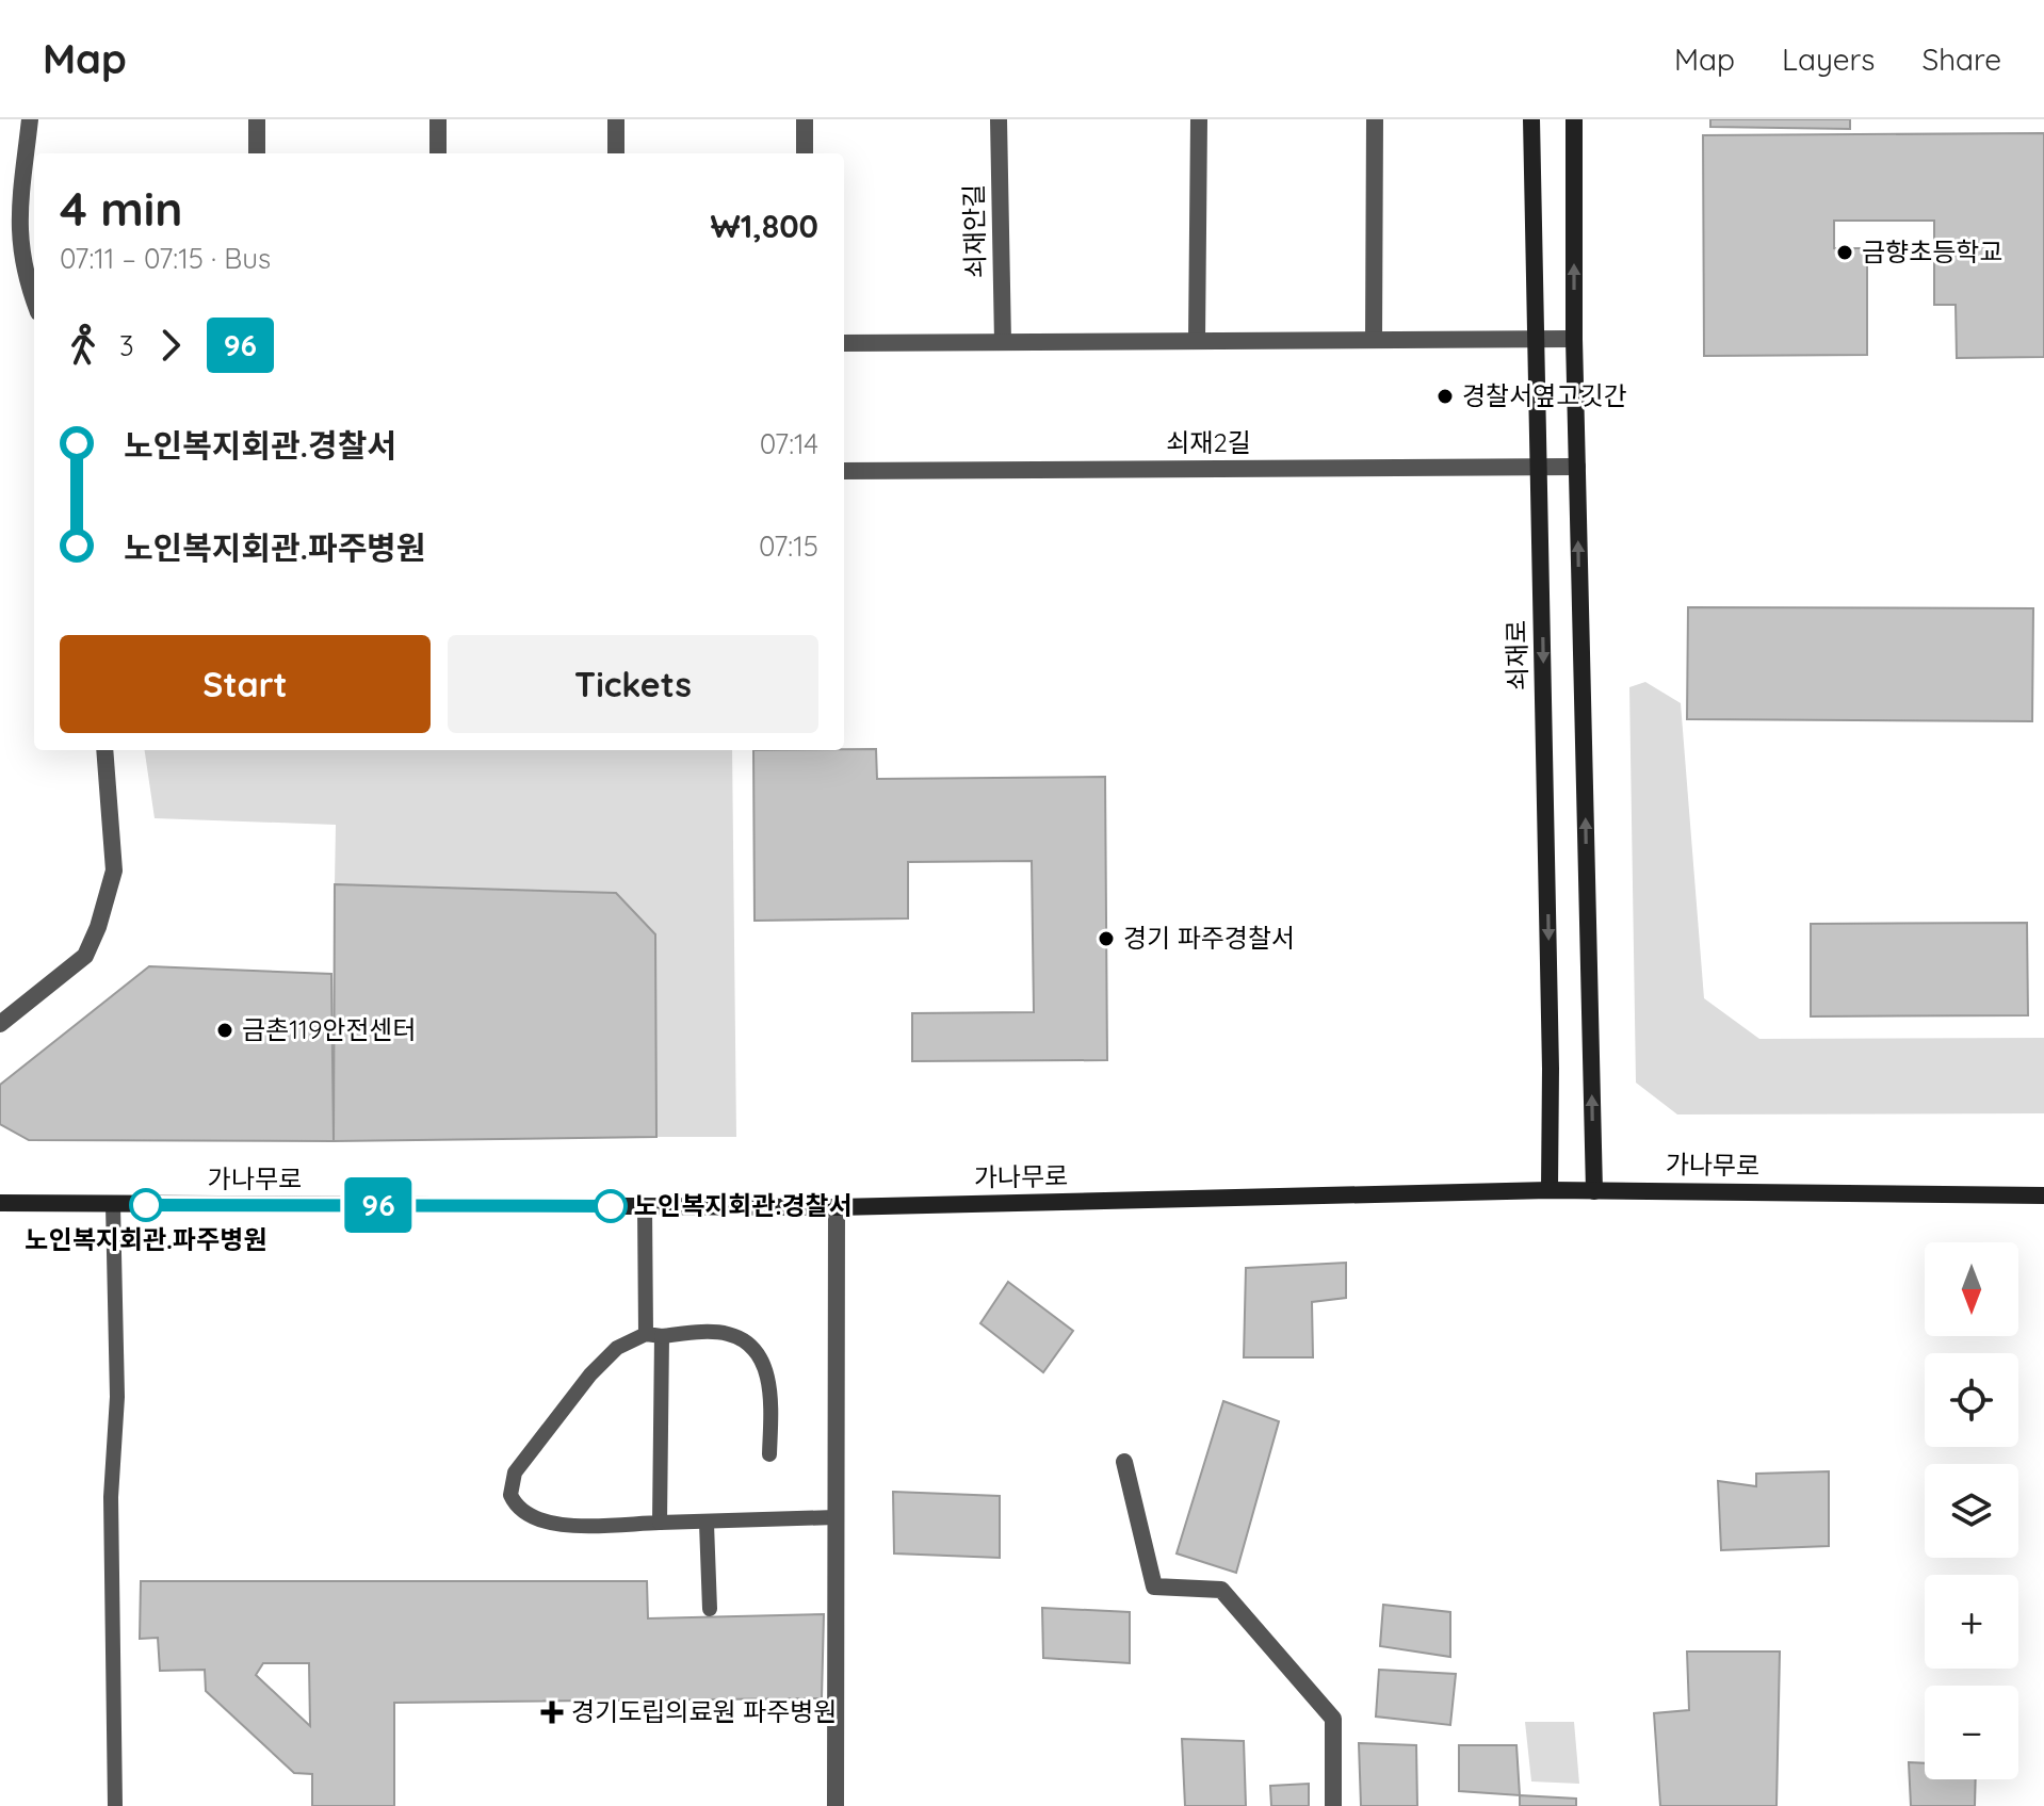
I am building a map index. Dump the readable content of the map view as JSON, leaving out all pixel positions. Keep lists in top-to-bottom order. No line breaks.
{"streets":{"street":["쇠재안길","쇠재2길","쇠재로","가나무로"]},"crossings":[["쇠재2길","쇠재로"],["쇠재로","가나무로"]],"places":{"other":["금향초등학교","경찰서옆고깃간","경기 파주경찰서","금촌119안전센터","노인복지회관.파주병원","노인복지회관.경찰서"],"health":["경기도립의료원 파주병원"]},"lines":["bus line 96"],"north":"bottom","page":{"header":"Map","nav":["Map","Layers","Share"],"on_map":"96","heading":["4 min","07:11 – 07:15 · Bus","₩1,800"],"legs":["3","96"],"list":[{"name":"노인복지회관.경찰서","value":"07:14"},{"name":"노인복지회관.파주병원","value":"07:15"}],"buttons":["Start","Tickets"],"map_buttons":["+","−"]}}
